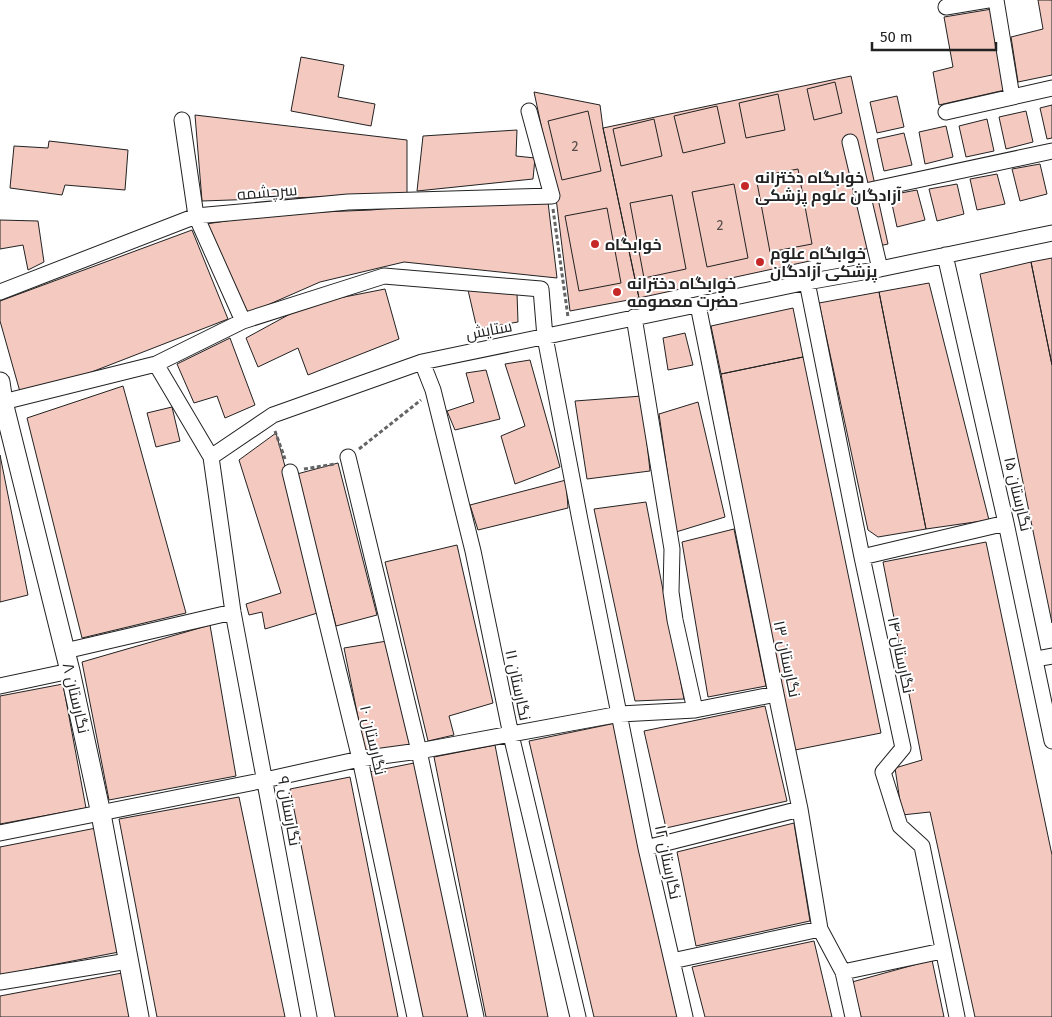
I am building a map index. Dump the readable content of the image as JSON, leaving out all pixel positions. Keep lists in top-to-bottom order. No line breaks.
{"streets":{"street":["سرچشمه","ستایش","نگارستان ۱۵","نگارستان ۱۴","نگارستان ۱۳","نگارستان ۱۱","نگارستان ۸","نگارستان ۱۰","نگارستان ۹","نگارستان ۱۲"]},"crossings":[["ستایش","نگارستان ۱۵"],["ستایش","نگارستان ۱۴"],["ستایش","نگارستان ۱۳"],["ستایش","نگارستان ۱۱"],["ستایش","نگارستان ۱۲"]],"places":["خوابگاه دخترانه آزادگان علوم پزشکی","خوابگاه","خوابگاه علوم پزشکی آزادگان","خوابگاه دخترانه حضرت معصومه"],"house_numbers":["2","2"],"scale_bar":"50 m"}
